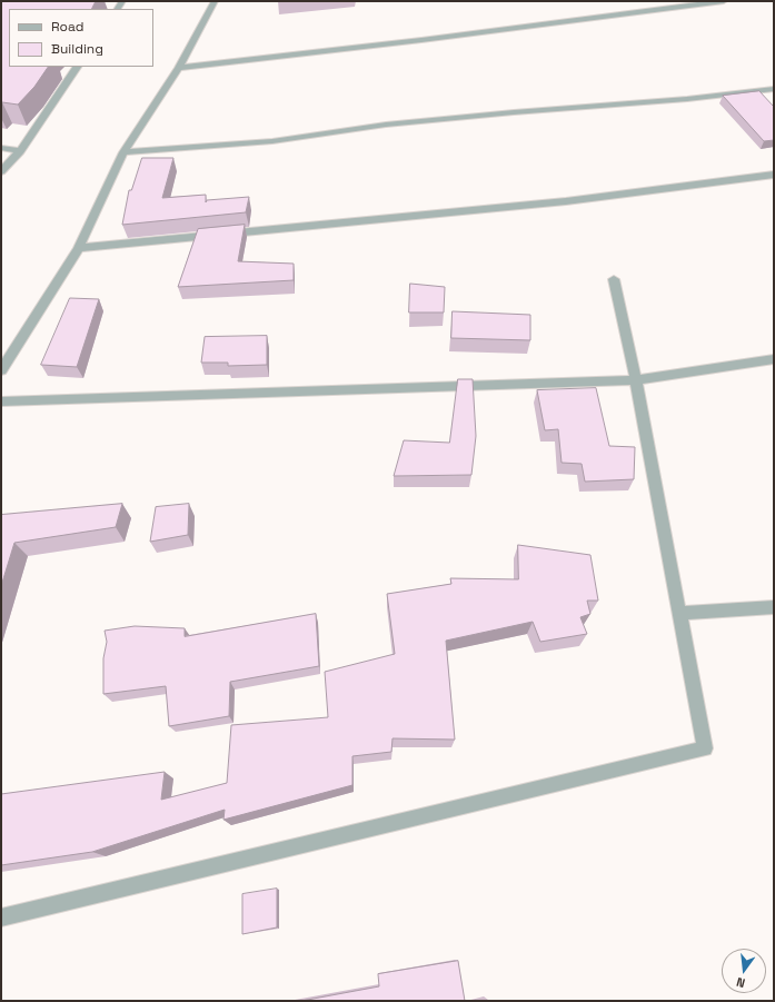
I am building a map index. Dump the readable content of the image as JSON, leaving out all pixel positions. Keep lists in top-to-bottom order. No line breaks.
{"legend":["Road","Building"],"north":"bottom"}
